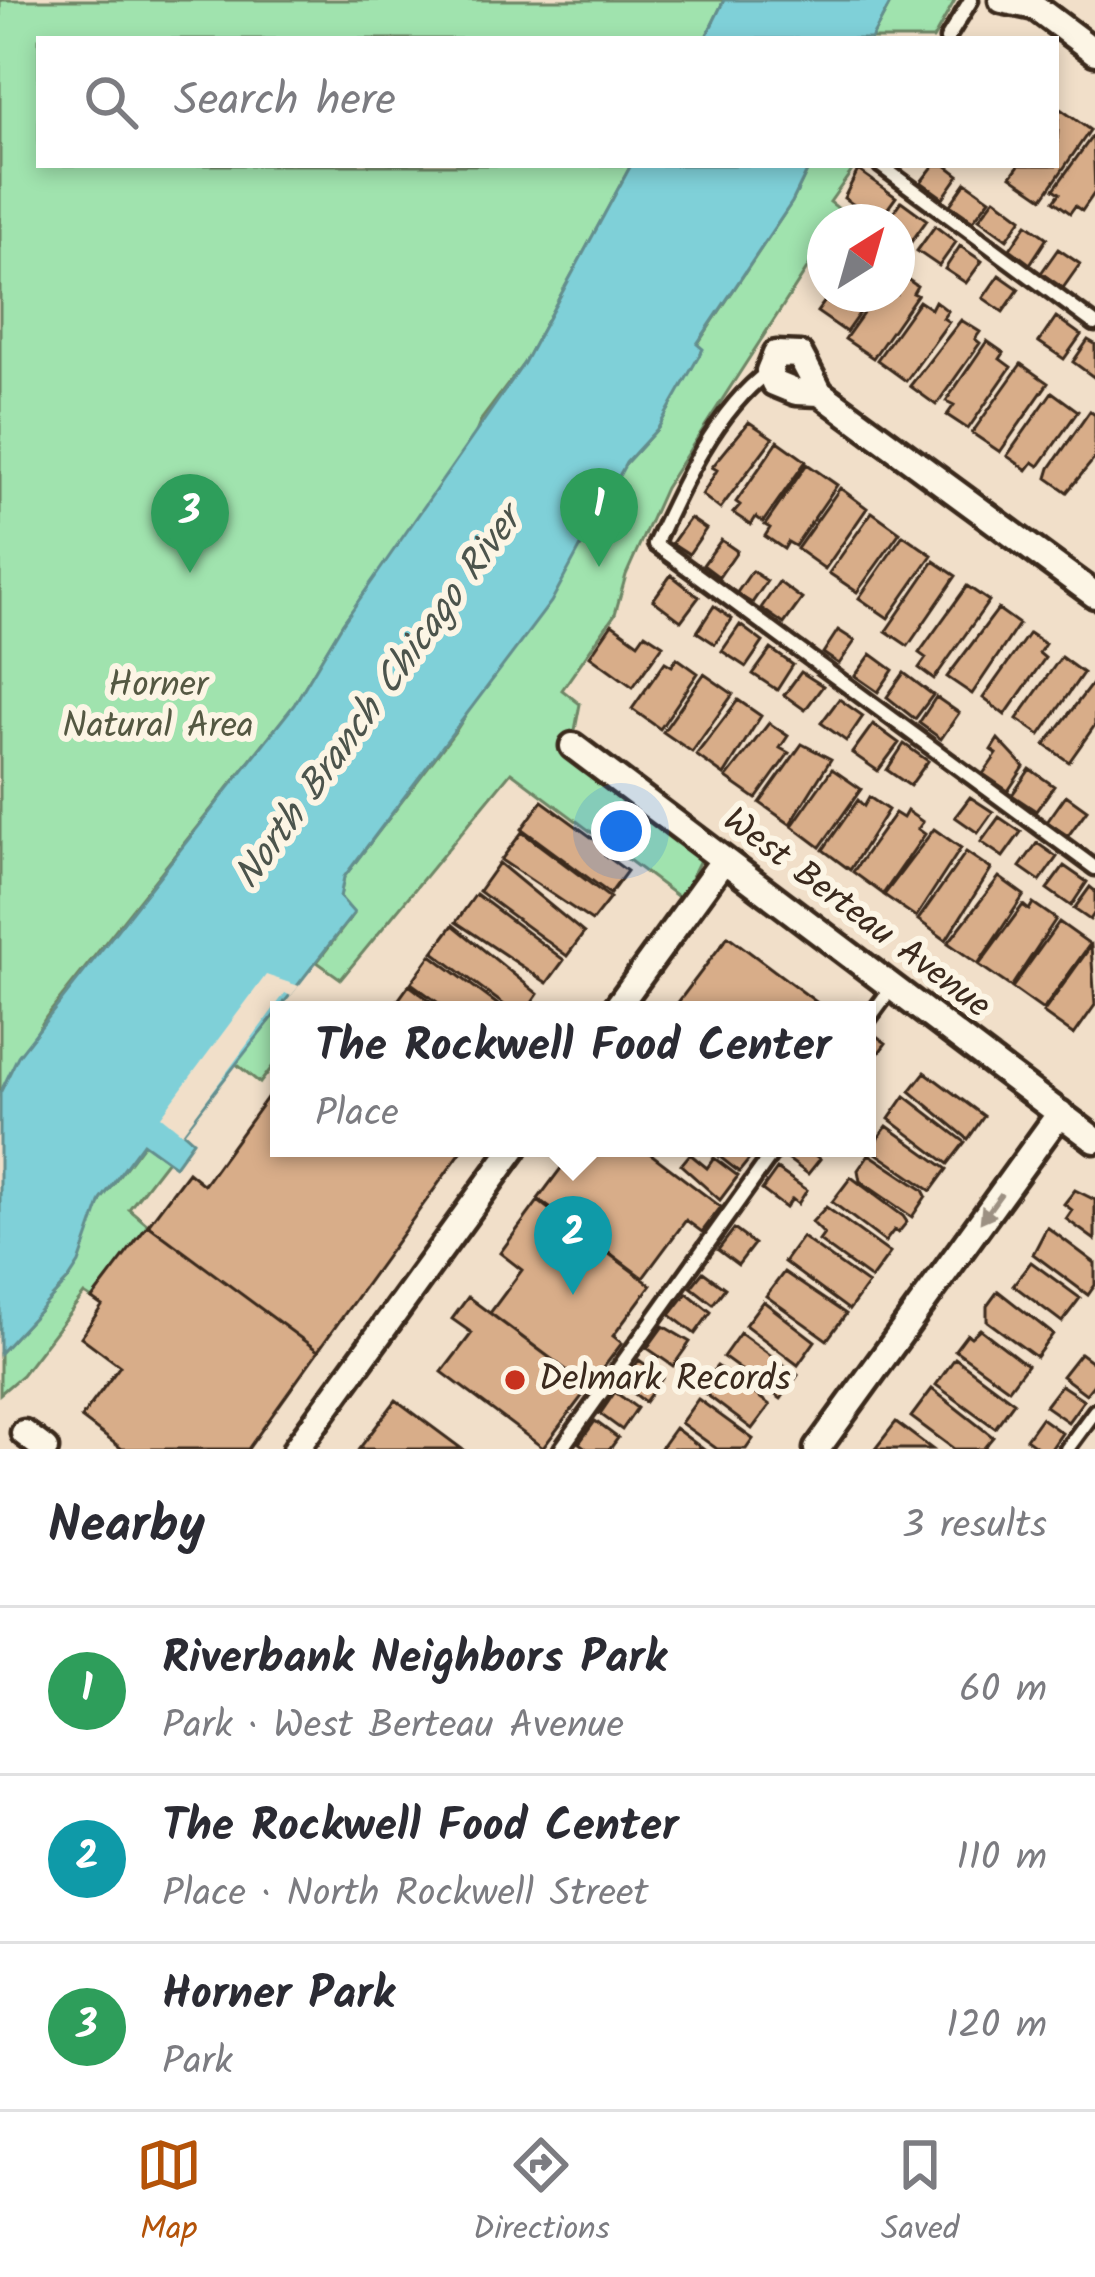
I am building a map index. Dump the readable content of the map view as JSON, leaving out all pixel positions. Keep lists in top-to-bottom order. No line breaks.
{"streets":{"street":["West Berteau Avenue"]},"water":["North Branch Chicago River"],"parks":["Horner Natural Area"],"places":["Delmark Records"],"north":"top right","page":{"search":"Search here","pins":["1","3","2"],"popup":["The Rockwell Food Center","Place"],"heading":["Nearby","3 results"],"list":[{"mark":"1","name":"Riverbank Neighbors Park","note":"Park · West Berteau Avenue","value":"60 m"},{"mark":"2","name":"The Rockwell Food Center","note":"Place · North Rockwell Street","value":"110 m"},{"mark":"3","name":"Horner Park","note":"Park","value":"120 m"}],"nav":["Map","Directions","Saved"]}}
